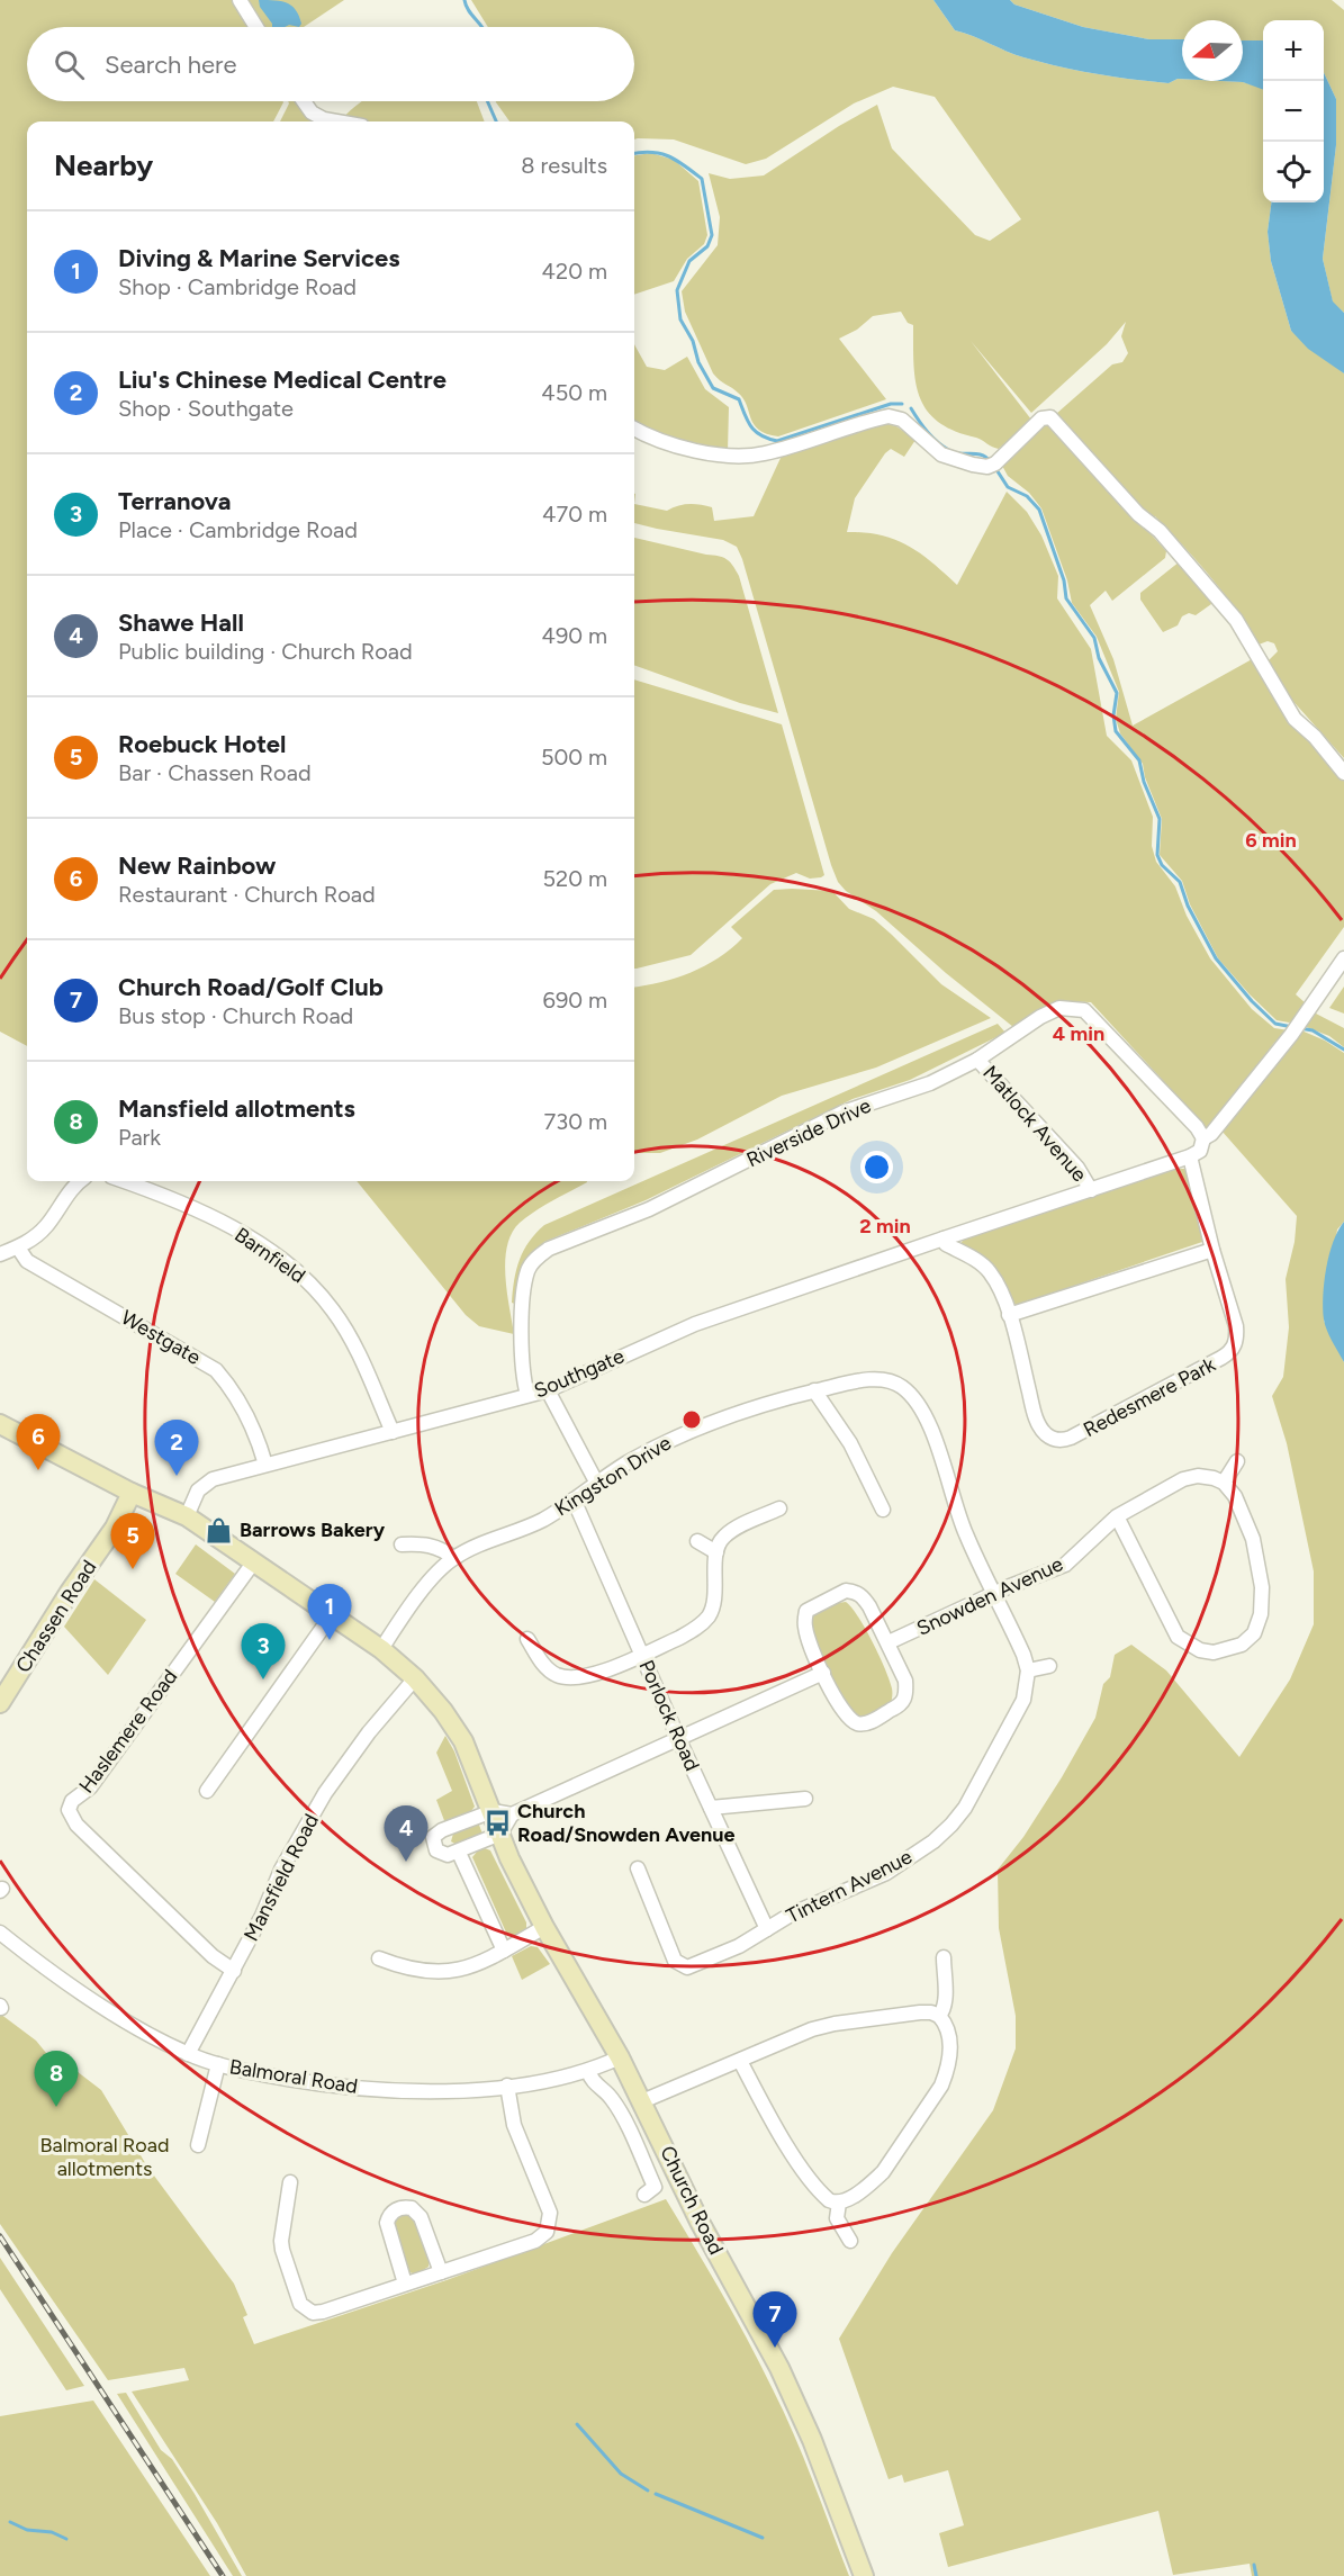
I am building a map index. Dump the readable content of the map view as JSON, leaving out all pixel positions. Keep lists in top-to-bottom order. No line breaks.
{"streets":{"main road":["Chassen Road","Church Road"],"street":["Matlock Avenue","Riverside Drive","Barnfield","Westgate","Southgate","Redesmere Park","Kingston Drive","Snowden Avenue","Porlock Road","Haslemere Road","Mansfield Road","Tintern Avenue","Balmoral Road"]},"crossings":[["Matlock Avenue","Riverside Drive"],["Riverside Drive","Southgate"],["Barnfield","Southgate"],["Westgate","Southgate"],["Southgate","Redesmere Park"],["Southgate","Church Road"],["Kingston Drive","Snowden Avenue"],["Kingston Drive","Porlock Road"],["Kingston Drive","Church Road"],["Chassen Road","Church Road"],["Porlock Road","Tintern Avenue"],["Haslemere Road","Mansfield Road"],["Haslemere Road","Church Road"],["Mansfield Road","Balmoral Road"],["Mansfield Road","Church Road"],["Balmoral Road","Church Road"]],"parks":["Balmoral Road allotments"],"places":{"shop":["Barrows Bakery"],"bus stop":["Church Road/Snowden Avenue"]},"north":"left","page":{"map_buttons":["+","−"],"search":"Search here","heading":["Nearby","8 results"],"list":[{"mark":"1","name":"Diving & Marine Services","note":"Shop · Cambridge Road","value":"420 m"},{"mark":"2","name":"Liu's Chinese Medical Centre","note":"Shop · Southgate","value":"450 m"},{"mark":"3","name":"Terranova","note":"Place · Cambridge Road","value":"470 m"},{"mark":"4","name":"Shawe Hall","note":"Public building · Church Road","value":"490 m"},{"mark":"5","name":"Roebuck Hotel","note":"Bar · Chassen Road","value":"500 m"},{"mark":"6","name":"New Rainbow","note":"Restaurant · Church Road","value":"520 m"},{"mark":"7","name":"Church Road/Golf Club","note":"Bus stop · Church Road","value":"690 m"},{"mark":"8","name":"Mansfield allotments","note":"Park","value":"730 m"}],"pins":["6","2","5","1","3","4","8","7"]},"rings":["6 min","4 min","2 min"]}
